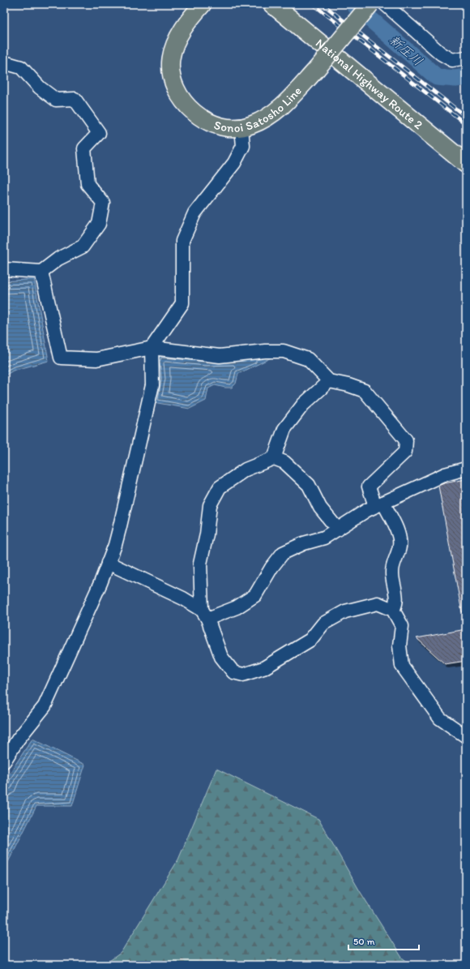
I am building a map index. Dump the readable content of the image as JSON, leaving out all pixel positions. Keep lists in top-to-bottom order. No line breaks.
{"streets":{"highway":["National Highway Route 2"],"main road":["Sonoi Satosho Line"]},"water":["新圧川"],"scale_bar":"50 m"}
